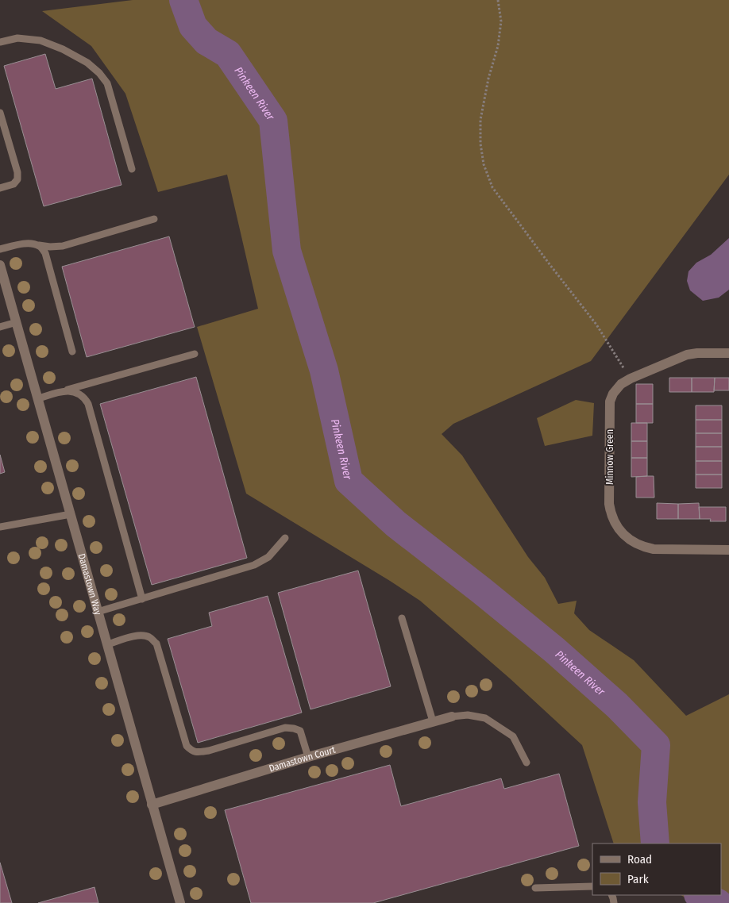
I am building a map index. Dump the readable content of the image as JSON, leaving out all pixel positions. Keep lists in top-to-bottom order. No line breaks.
{"streets":{"street":["Minnow Green","Damastown Way","Damastown Court"]},"crossings":[["Damastown Way","Damastown Court"]],"water":["Pinkeen River"],"legend":["Road","Park"]}
